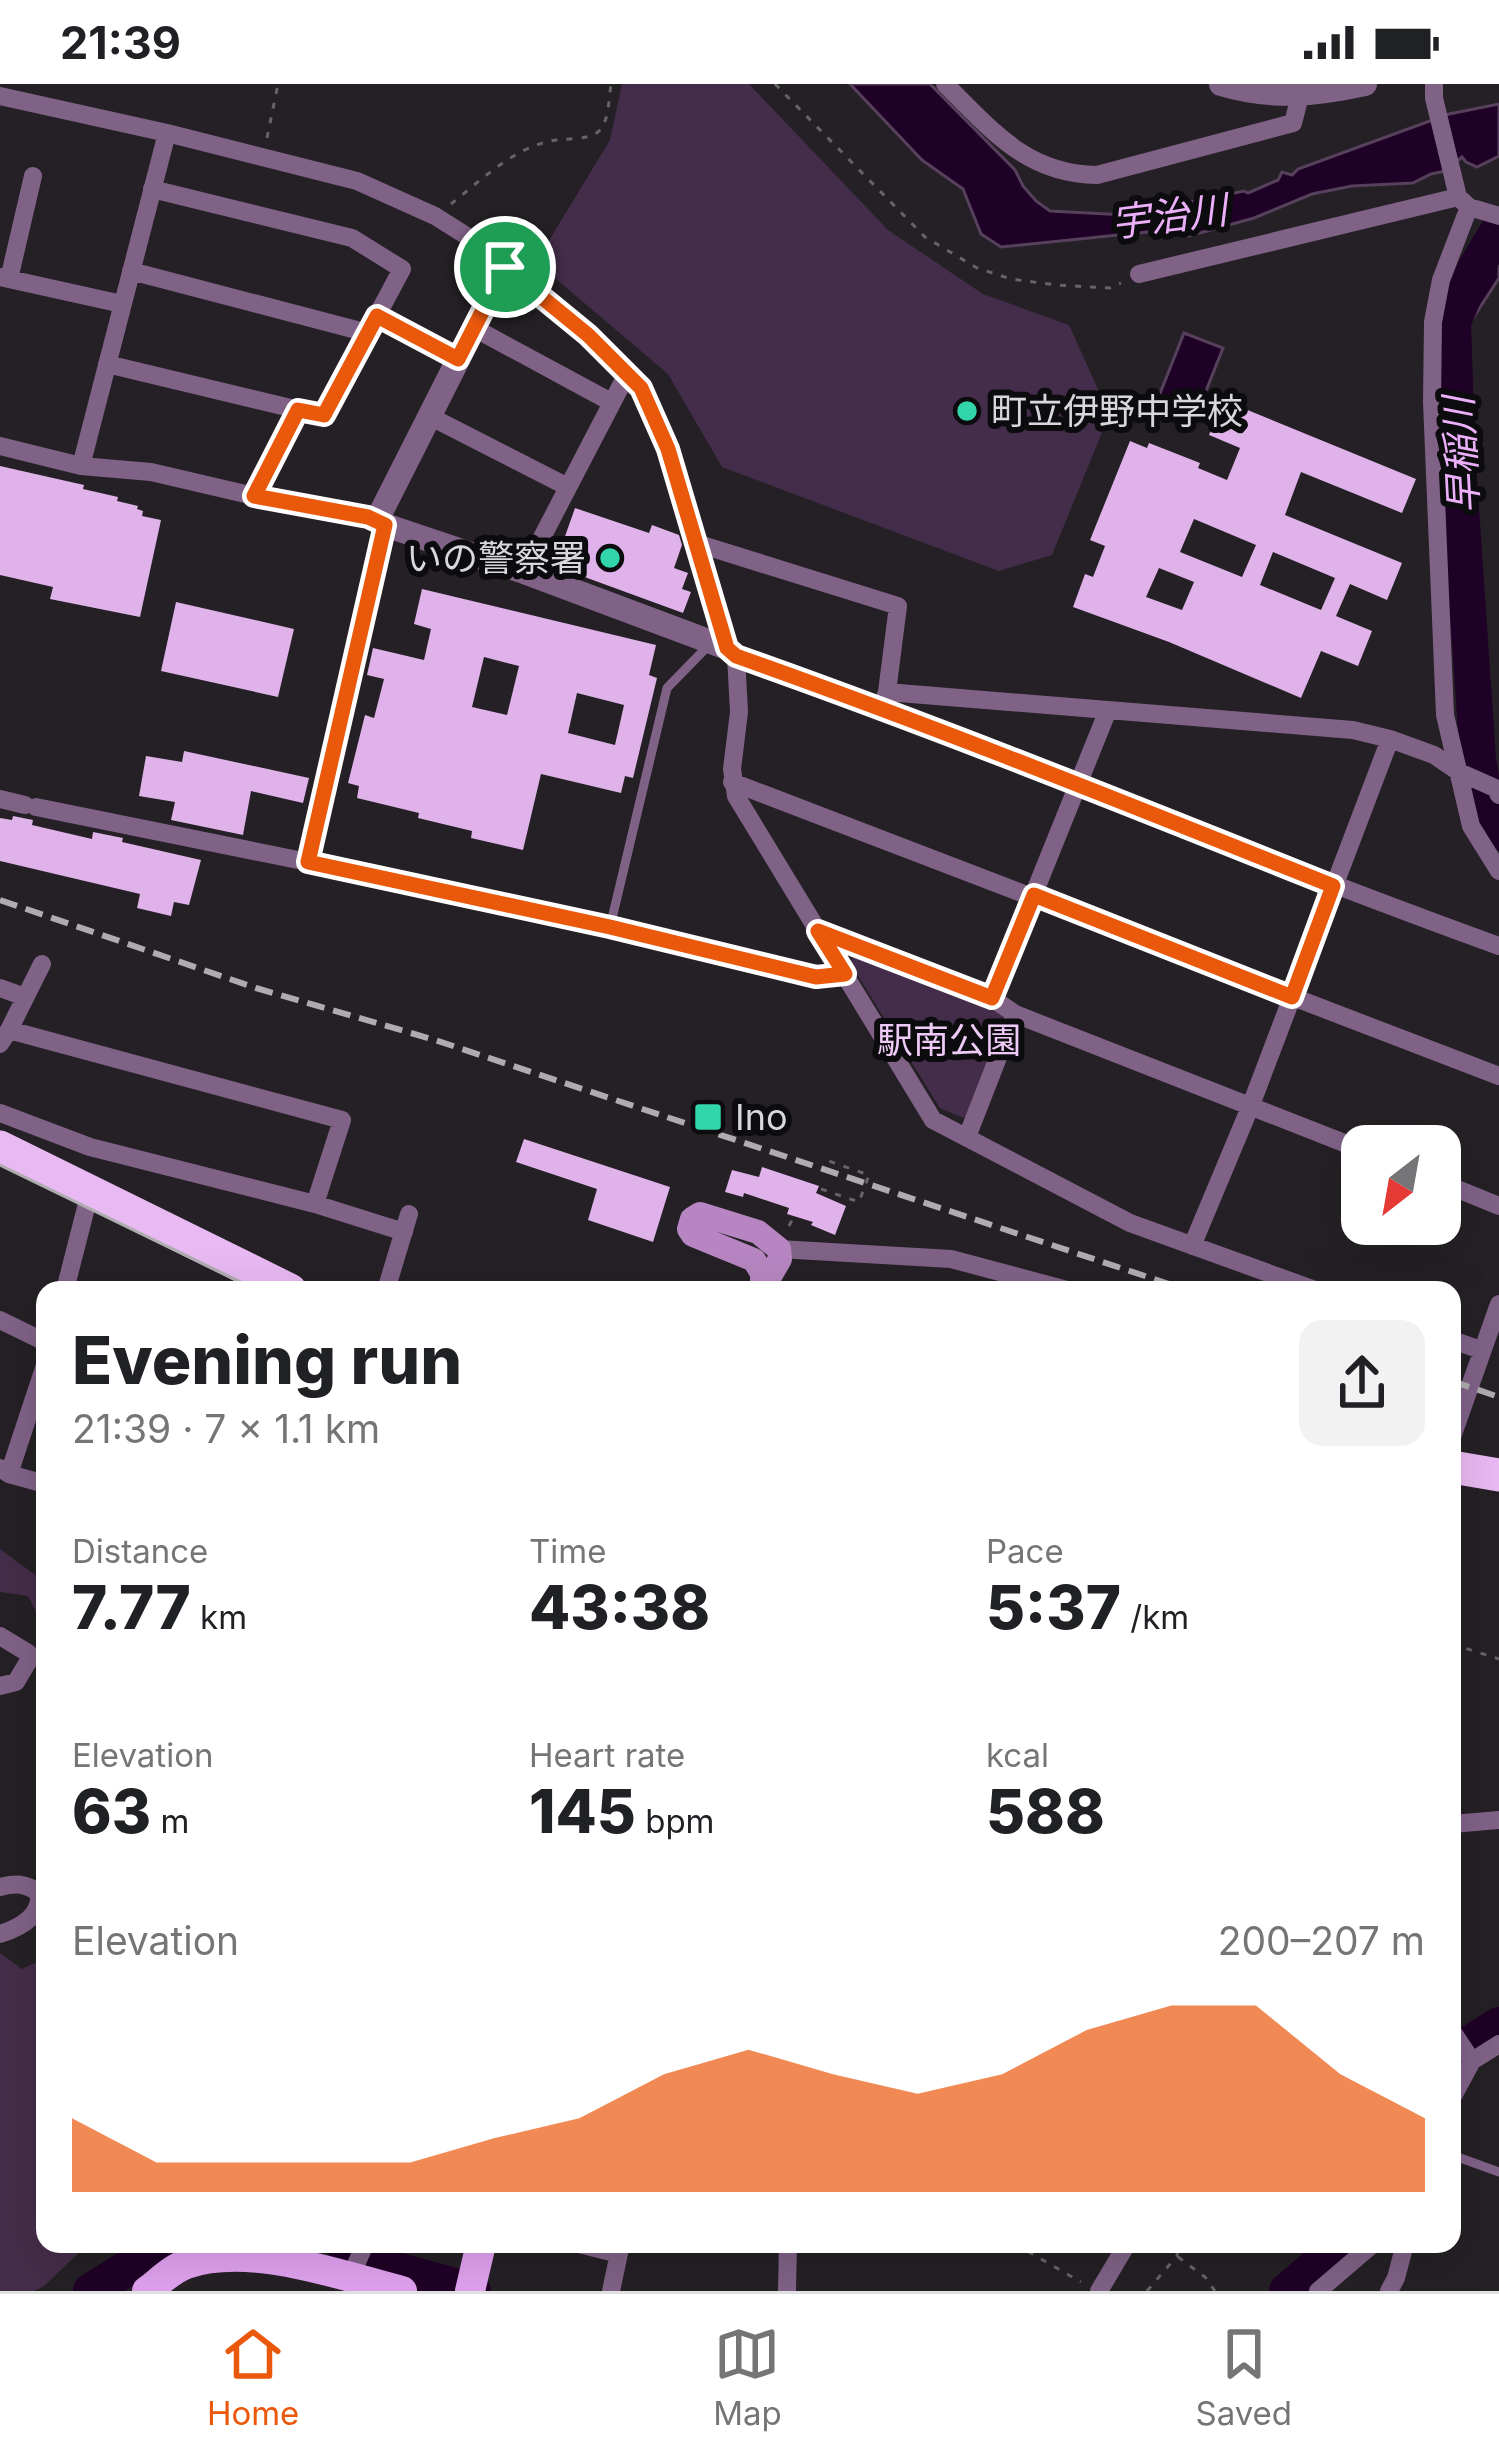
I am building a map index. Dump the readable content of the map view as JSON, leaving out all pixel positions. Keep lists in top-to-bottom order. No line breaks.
{"water":["宇治川","早稲川"],"parks":["駅南公園"],"places":{"other":["町立伊野中学校","いの警察署"],"transit":["Ino"]},"north":"bottom left","page":{"status":"21:39","heading":["Evening run","21:39 · 7 × 1.1 km"],"stats":[["Distance","7.77 km"],["Time","43:38"],["Pace","5:37 /km"],["Elevation","63 m"],["Heart rate","145 bpm"],["kcal","588"]],"chart":["Elevation","200–207 m"],"tabs":["Home","Map","Saved"]}}
